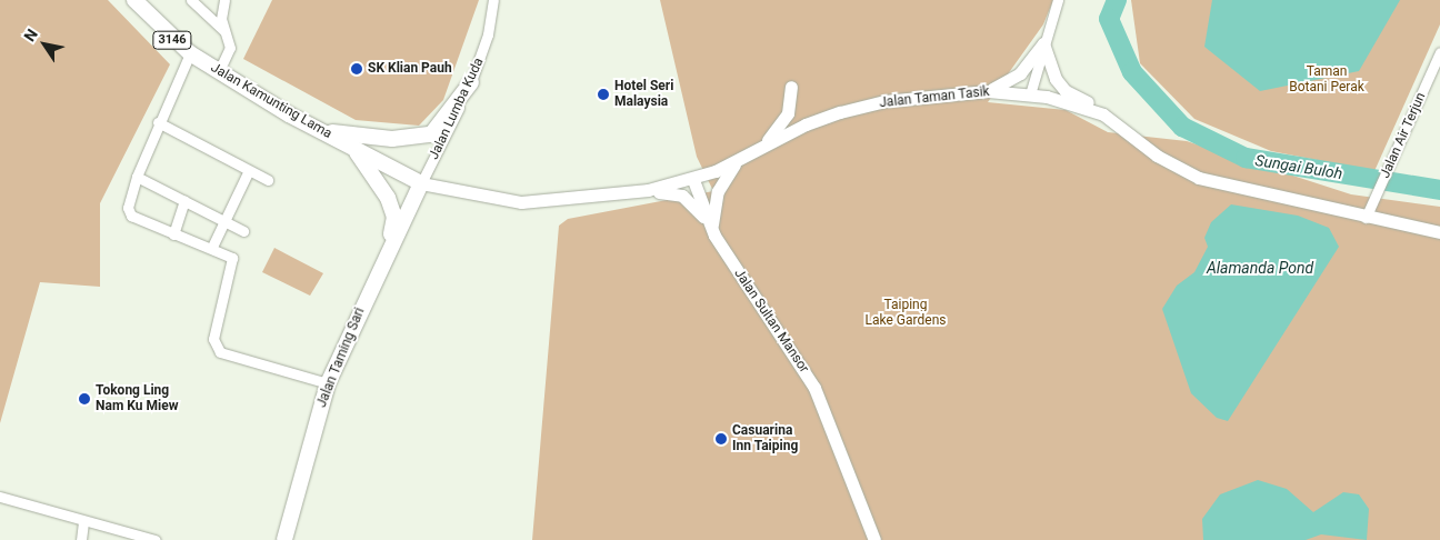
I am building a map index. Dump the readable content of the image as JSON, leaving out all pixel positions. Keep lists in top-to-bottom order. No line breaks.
{"streets":{"main road":["3146","Jalan Kamunting Lama","Jalan Taming Sari"],"street":["Jalan Taman Tasik","Jalan Lumba Kuda","Jalan Air Terjun","Jalan Sultan Mansor"]},"crossings":[["Jalan Taman Tasik","Jalan Kamunting Lama"],["Jalan Taman Tasik","Jalan Lumba Kuda"],["Jalan Taman Tasik","Jalan Air Terjun"],["Jalan Taman Tasik","Jalan Taming Sari"],["Jalan Kamunting Lama","Jalan Lumba Kuda"],["Jalan Kamunting Lama","Jalan Taming Sari"],["Jalan Lumba Kuda","Jalan Taming Sari"]],"water":["Sungai Buloh","Alamanda Pond"],"parks":["Taman Botani Perak","Taiping Lake Gardens"],"places":["SK Klian Pauh","Hotel Seri Malaysia","Tokong Ling Nam Ku Miew","Casuarina Inn Taiping"],"north":"top left"}
